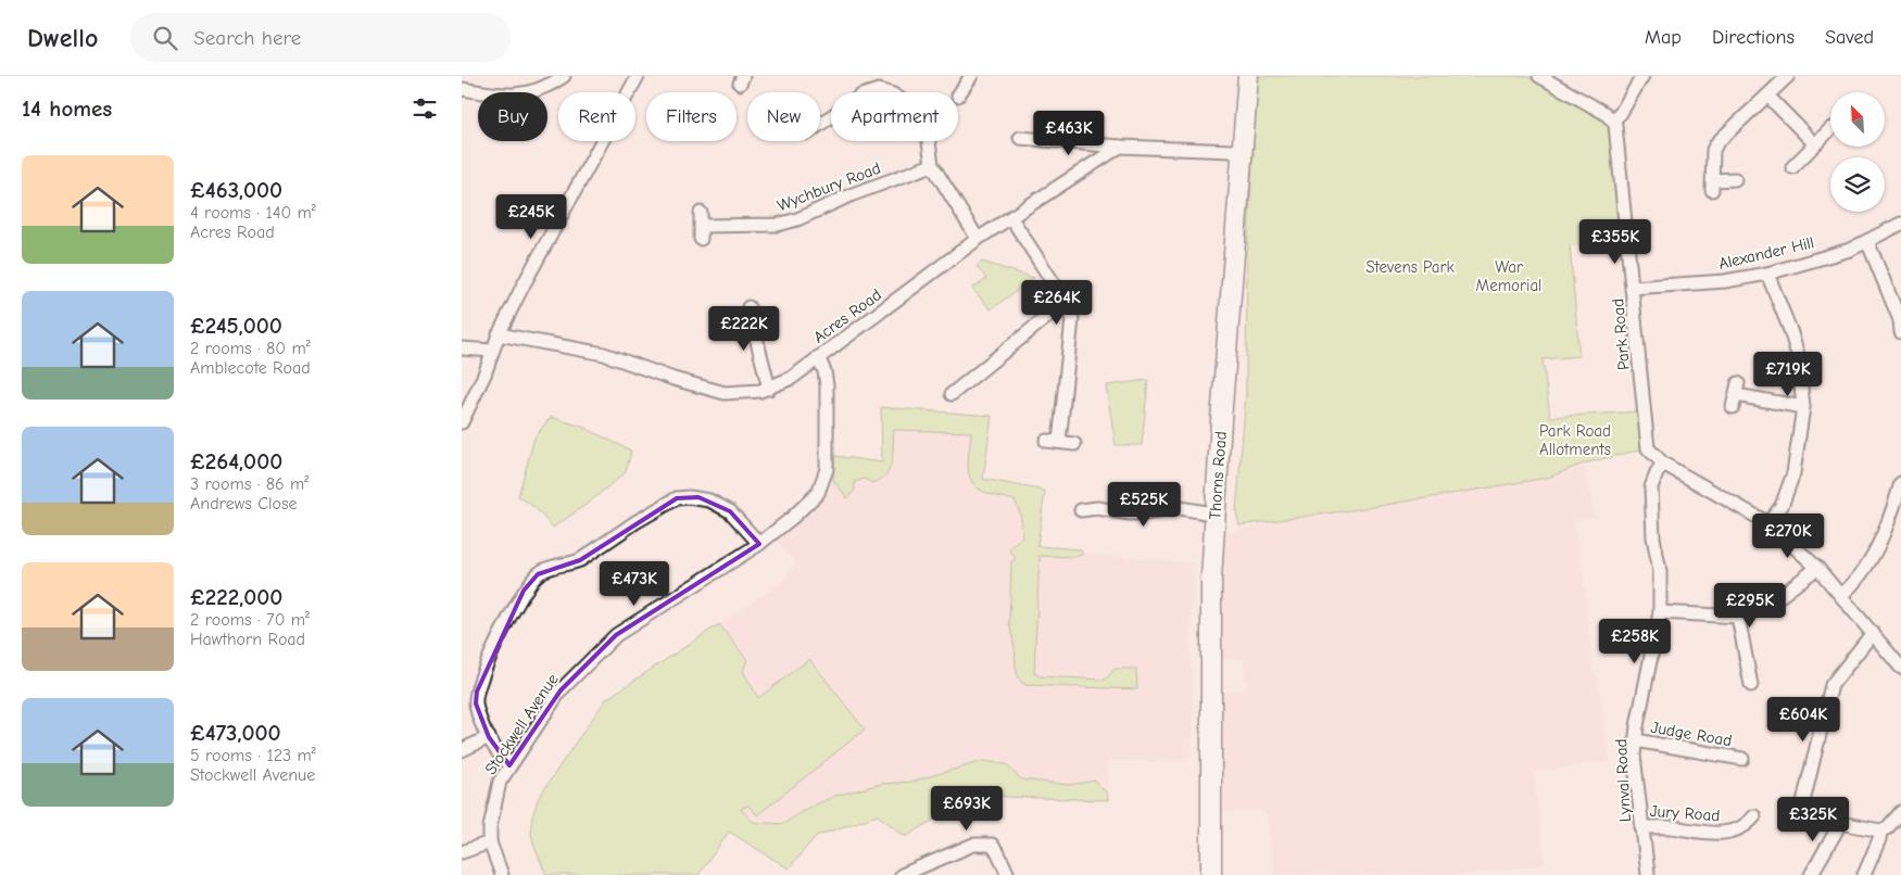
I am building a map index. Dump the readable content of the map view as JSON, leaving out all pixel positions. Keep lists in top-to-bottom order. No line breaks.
{"streets":{"highway":["Thorns Road"],"street":["Wychbury Road","Alexander Hill","Acres Road","Park Road","Stockwell Avenue","Judge Road","Lynval Road","Jury Road"]},"crossings":[["Alexander Hill","Park Road"],["Acres Road","Stockwell Avenue"],["Park Road","Lynval Road"],["Judge Road","Lynval Road"],["Lynval Road","Jury Road"]],"parks":["Stevens Park","War Memorial","Park Road Allotments"],"north":"top left","page":{"header":"Dwello","search":"Search here","nav":["Map","Directions","Saved"],"heading":"14 homes","chip":["Buy","Rent","Filters","New","Apartment"],"price":["£463K","£245K","£355K","£264K","£222K","£719K","£525K","£270K","£473K","£295K","£258K","£604K","£693K","£325K"],"list":[{"name":"£463,000","note":"4 rooms · 140 m² · Acres Road"},{"name":"£245,000","note":"2 rooms · 80 m² · Amblecote Road"},{"name":"£264,000","note":"3 rooms · 86 m² · Andrews Close"},{"name":"£222,000","note":"2 rooms · 70 m² · Hawthorn Road"},{"name":"£473,000","note":"5 rooms · 123 m² · Stockwell Avenue"}]}}
